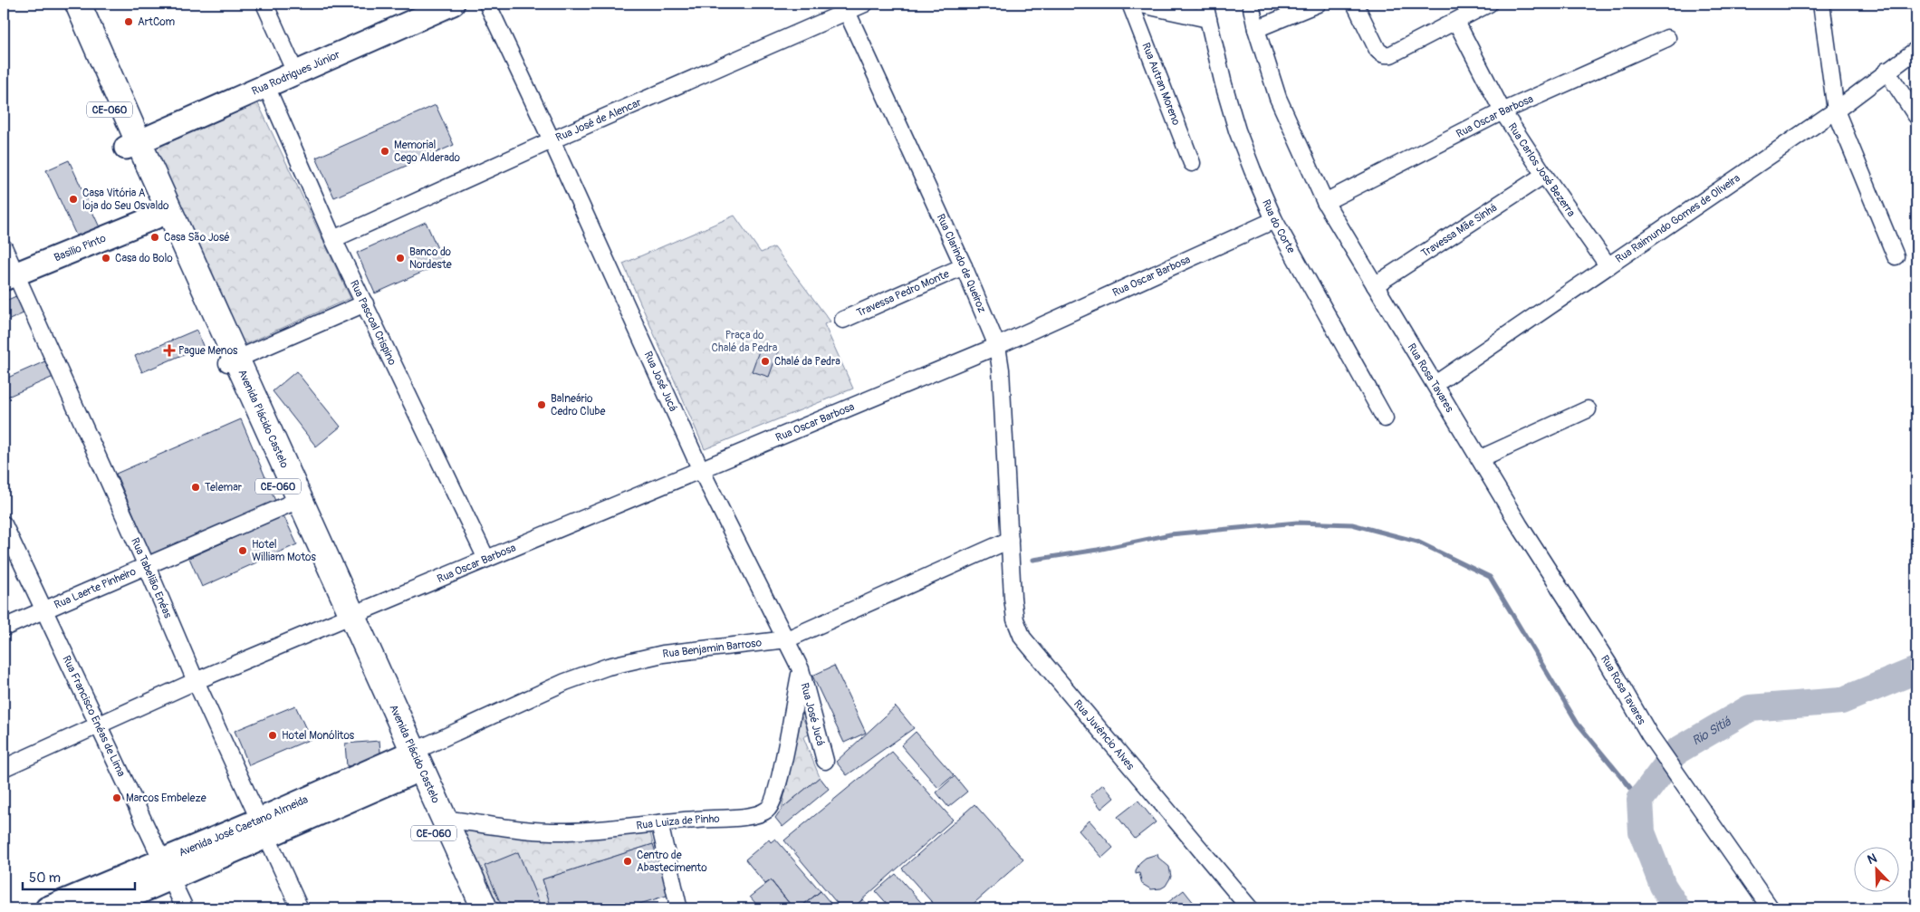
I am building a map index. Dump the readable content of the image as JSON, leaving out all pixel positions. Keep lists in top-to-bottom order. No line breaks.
{"streets":{"main road":["Rua Rodrigues Júnior","CE-060","Basilio Pinto","Avenida Plácido Castelo","Avenida José Caetano Almeida"],"street":["Rua Autran Moreno","Rua Oscar Barbosa","Rua José de Alencar","Rua Carlos José Bezerra","Rua Raimundo Gomes de Oliveira","Rua do Corte","Travessa Mãe Sinhá","Rua Clarindo de Queiroz","Travessa Pedro Monte","Rua Pascoal Crispino","Rua Rosa Tavares","Rua José Jucá","Rua Tabelião Enéas","Rua Laerte Pinheiro","Rua Benjamin Barroso","Rua Francisco Enéas de Lima","Rua Juvêncio Alves","Rua Luiza de Pinho"]},"crossings":[["Rua Rodrigues Júnior","Rua Pascoal Crispino"],["Rua Rodrigues Júnior","Avenida Plácido Castelo"],["Rua Oscar Barbosa","Rua Carlos José Bezerra"],["Rua Oscar Barbosa","Rua do Corte"],["Rua Oscar Barbosa","Rua Clarindo de Queiroz"],["Rua Oscar Barbosa","Rua Pascoal Crispino"],["Rua Oscar Barbosa","Rua Rosa Tavares"],["Rua Oscar Barbosa","Rua José Jucá"],["Rua Oscar Barbosa","Avenida Plácido Castelo"],["Rua Oscar Barbosa","Rua Tabelião Enéas"],["Rua Oscar Barbosa","Rua Francisco Enéas de Lima"],["Rua José de Alencar","Rua Clarindo de Queiroz"],["Rua José de Alencar","Rua Pascoal Crispino"],["Rua José de Alencar","Rua José Jucá"],["Rua Carlos José Bezerra","Rua Raimundo Gomes de Oliveira"],["Rua Carlos José Bezerra","Travessa Mãe Sinhá"],["Rua Raimundo Gomes de Oliveira","Rua Rosa Tavares"],["Travessa Mãe Sinhá","Rua Rosa Tavares"],["Basilio Pinto","Avenida Plácido Castelo"],["Basilio Pinto","Rua Tabelião Enéas"],["Rua Clarindo de Queiroz","Travessa Pedro Monte"],["Rua Clarindo de Queiroz","Rua Benjamin Barroso"],["Rua Clarindo de Queiroz","Rua Juvêncio Alves"],["Rua José Jucá","Rua Benjamin Barroso"],["Rua José Jucá","Rua Luiza de Pinho"],["Avenida Plácido Castelo","Rua Laerte Pinheiro"],["Avenida Plácido Castelo","Rua Benjamin Barroso"],["Avenida Plácido Castelo","Rua Luiza de Pinho"],["Avenida Plácido Castelo","Avenida José Caetano Almeida"],["Rua Tabelião Enéas","Rua Laerte Pinheiro"],["Rua Tabelião Enéas","Avenida José Caetano Almeida"],["Rua Laerte Pinheiro","Rua Francisco Enéas de Lima"],["Rua Benjamin Barroso","Rua Juvêncio Alves"],["Rua Benjamin Barroso","Avenida José Caetano Almeida"],["Rua Francisco Enéas de Lima","Avenida José Caetano Almeida"]],"water":["Rio Sitiá"],"parks":["Praça do Chalé da Pedra"],"places":{"other":["ArtCom","Memorial Cego Alderado","Casa Vitória A loja do Seu Osvaldo","Casa São José","Casa do Bolo","Banco do Nordeste","Chalé da Pedra","Balneário Cedro Clube","Telemar","Hotel William Motos","Hotel Monólitos","Marcos Embeleze","Centro de Abastecimento"],"health":["Pague Menos"]},"scale_bar":"50 m","north":"top left"}
